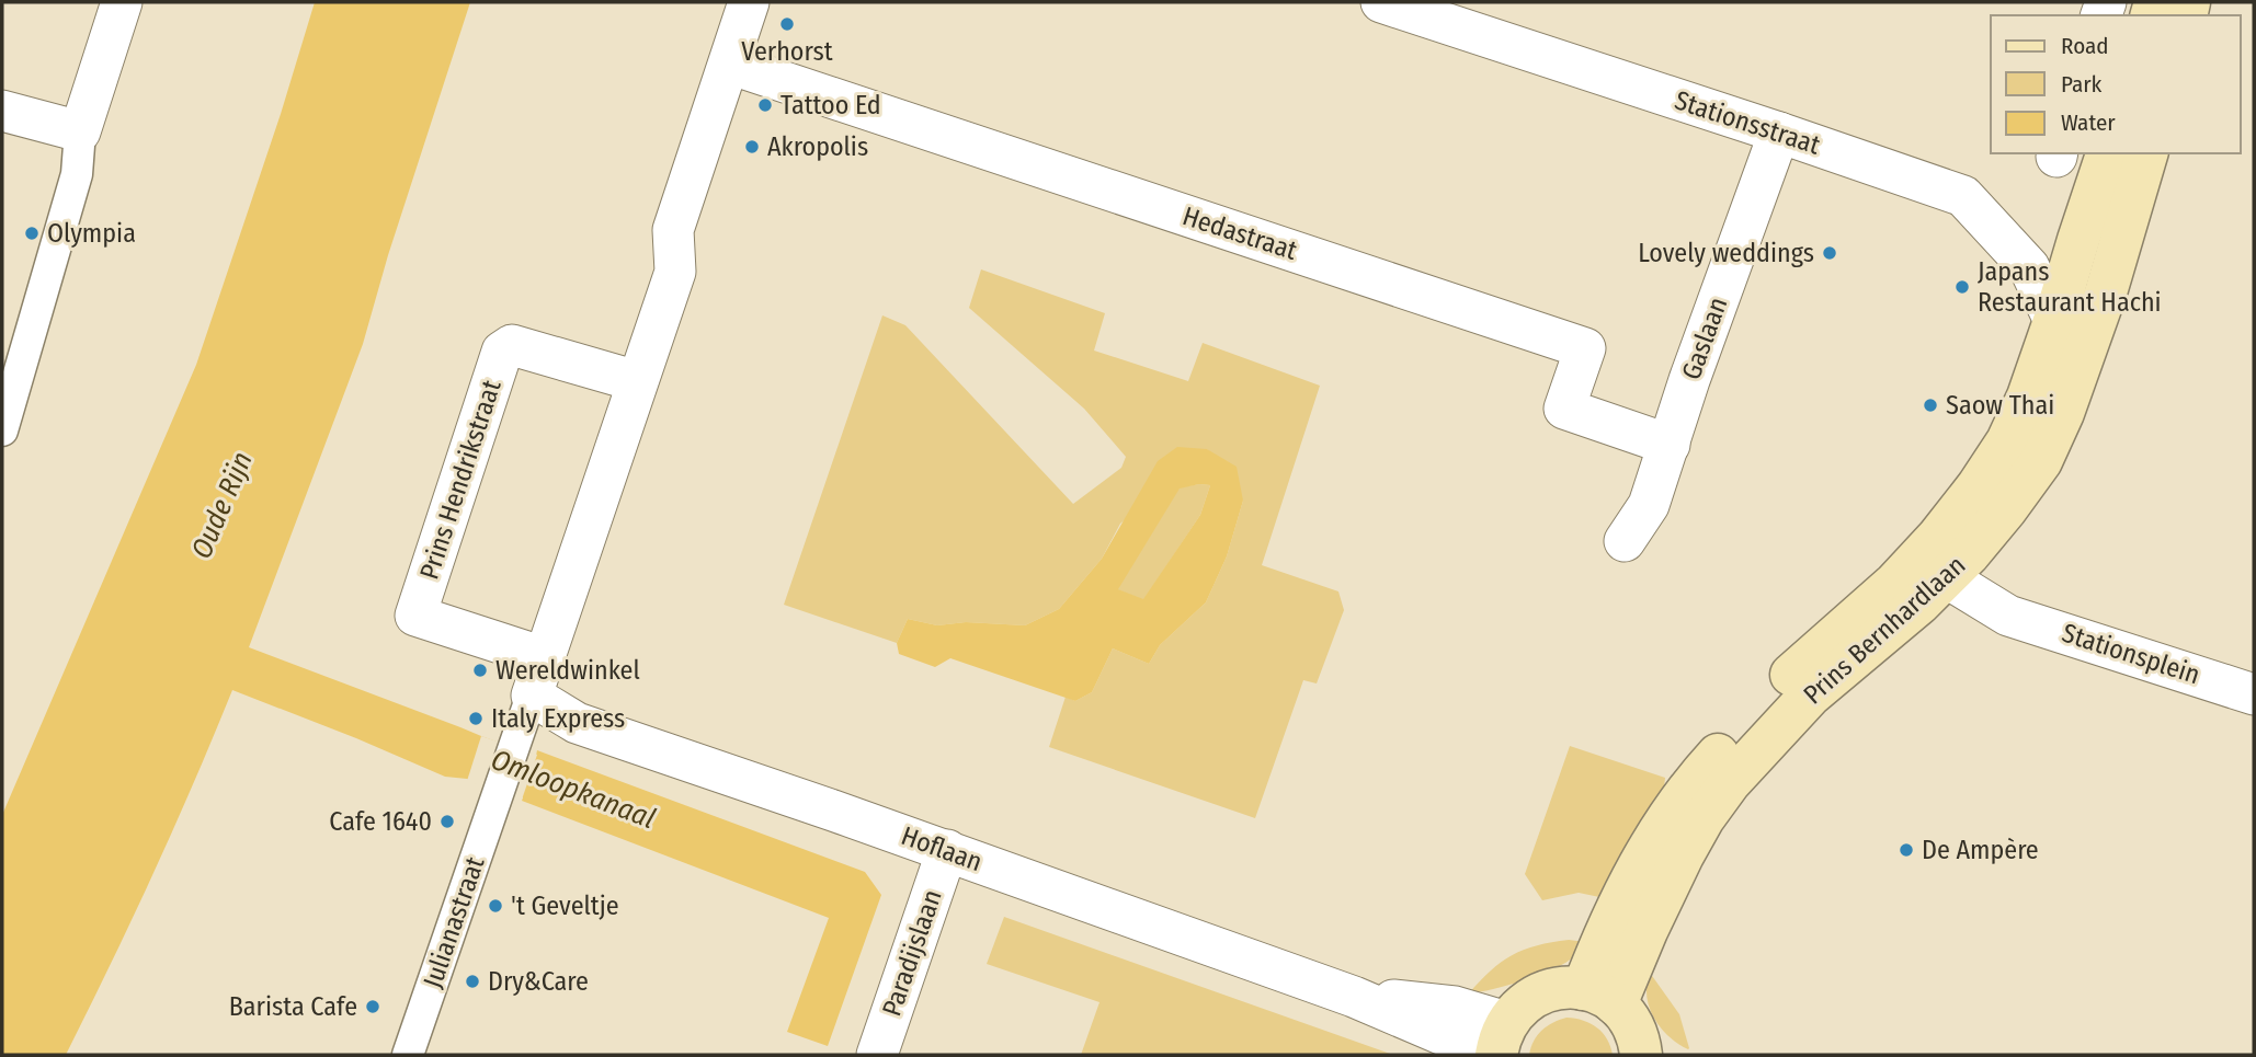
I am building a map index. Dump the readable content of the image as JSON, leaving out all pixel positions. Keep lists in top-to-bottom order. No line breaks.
{"streets":{"main road":["Prins Bernhardlaan"],"street":["Stationsstraat","Hedastraat","Gaslaan","Prins Hendrikstraat","Stationsplein","Hoflaan","Julianastraat","Paradijslaan"]},"crossings":[["Stationsstraat","Gaslaan"],["Stationsstraat","Prins Bernhardlaan"],["Hedastraat","Gaslaan"],["Prins Bernhardlaan","Stationsplein"],["Hoflaan","Julianastraat"],["Hoflaan","Paradijslaan"]],"water":["Oude Rijn","Omloopkanaal"],"places":["Verhorst","Tattoo Ed","Akropolis","Olympia","Lovely weddings","Japans Restaurant Hachi","Saow Thai","Wereldwinkel","Italy Express","Cafe 1640","De Ampère","'t Geveltje","Dry&Care","Barista Cafe"],"legend":["Road","Park","Water"]}
